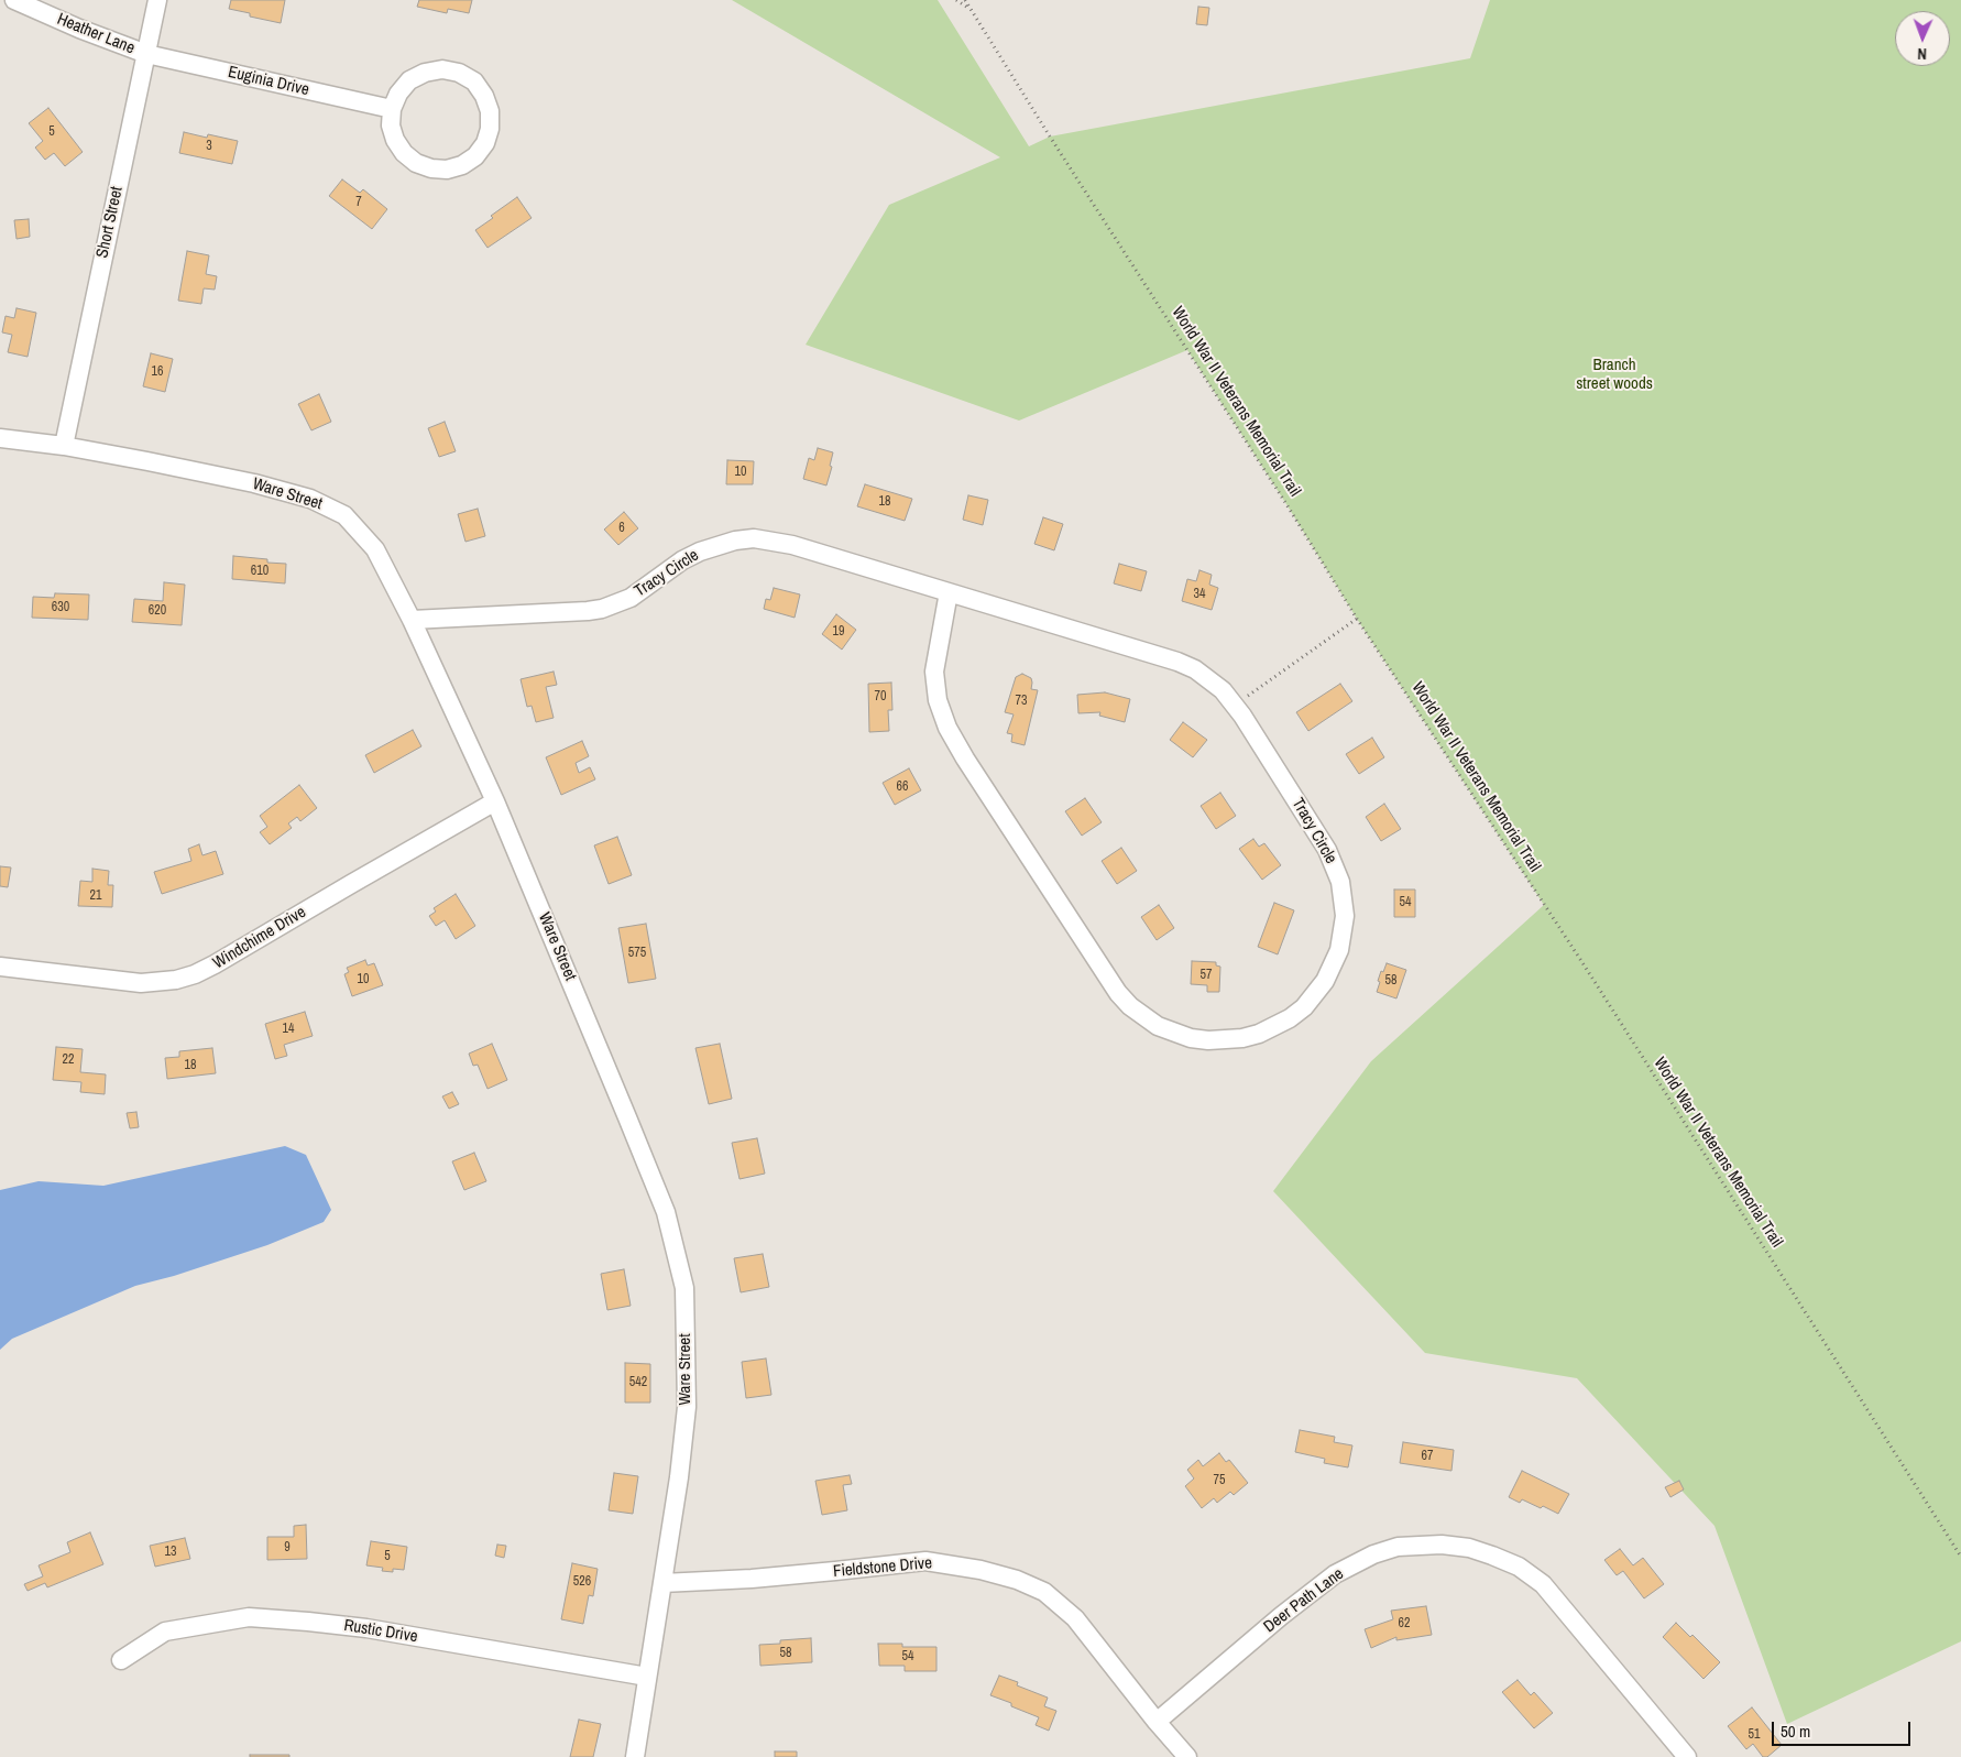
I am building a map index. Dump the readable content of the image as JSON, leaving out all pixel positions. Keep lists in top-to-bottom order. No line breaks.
{"streets":{"street":["Heather Lane","Euginia Drive","Short Street","Ware Street","Tracy Circle","Windchime Drive","Fieldstone Drive","Deer Path Lane","Rustic Drive"],"path":["World War II Veterans Memorial Trail"]},"crossings":[["Heather Lane","Euginia Drive"],["Heather Lane","Short Street"],["Euginia Drive","Short Street"],["Short Street","Ware Street"],["Ware Street","Tracy Circle"],["Ware Street","Windchime Drive"],["Ware Street","Fieldstone Drive"],["Ware Street","Rustic Drive"],["Fieldstone Drive","Deer Path Lane"]],"parks":["Branch street woods"],"house_numbers":["5","3","7","16","10","18","6","610","34","630","620","19","70","73","66","21","54","575","57","10","58","14","22","18","542","67","75","9","13","5","526","62","58","54","51"],"scale_bar":"50 m","north":"bottom"}
